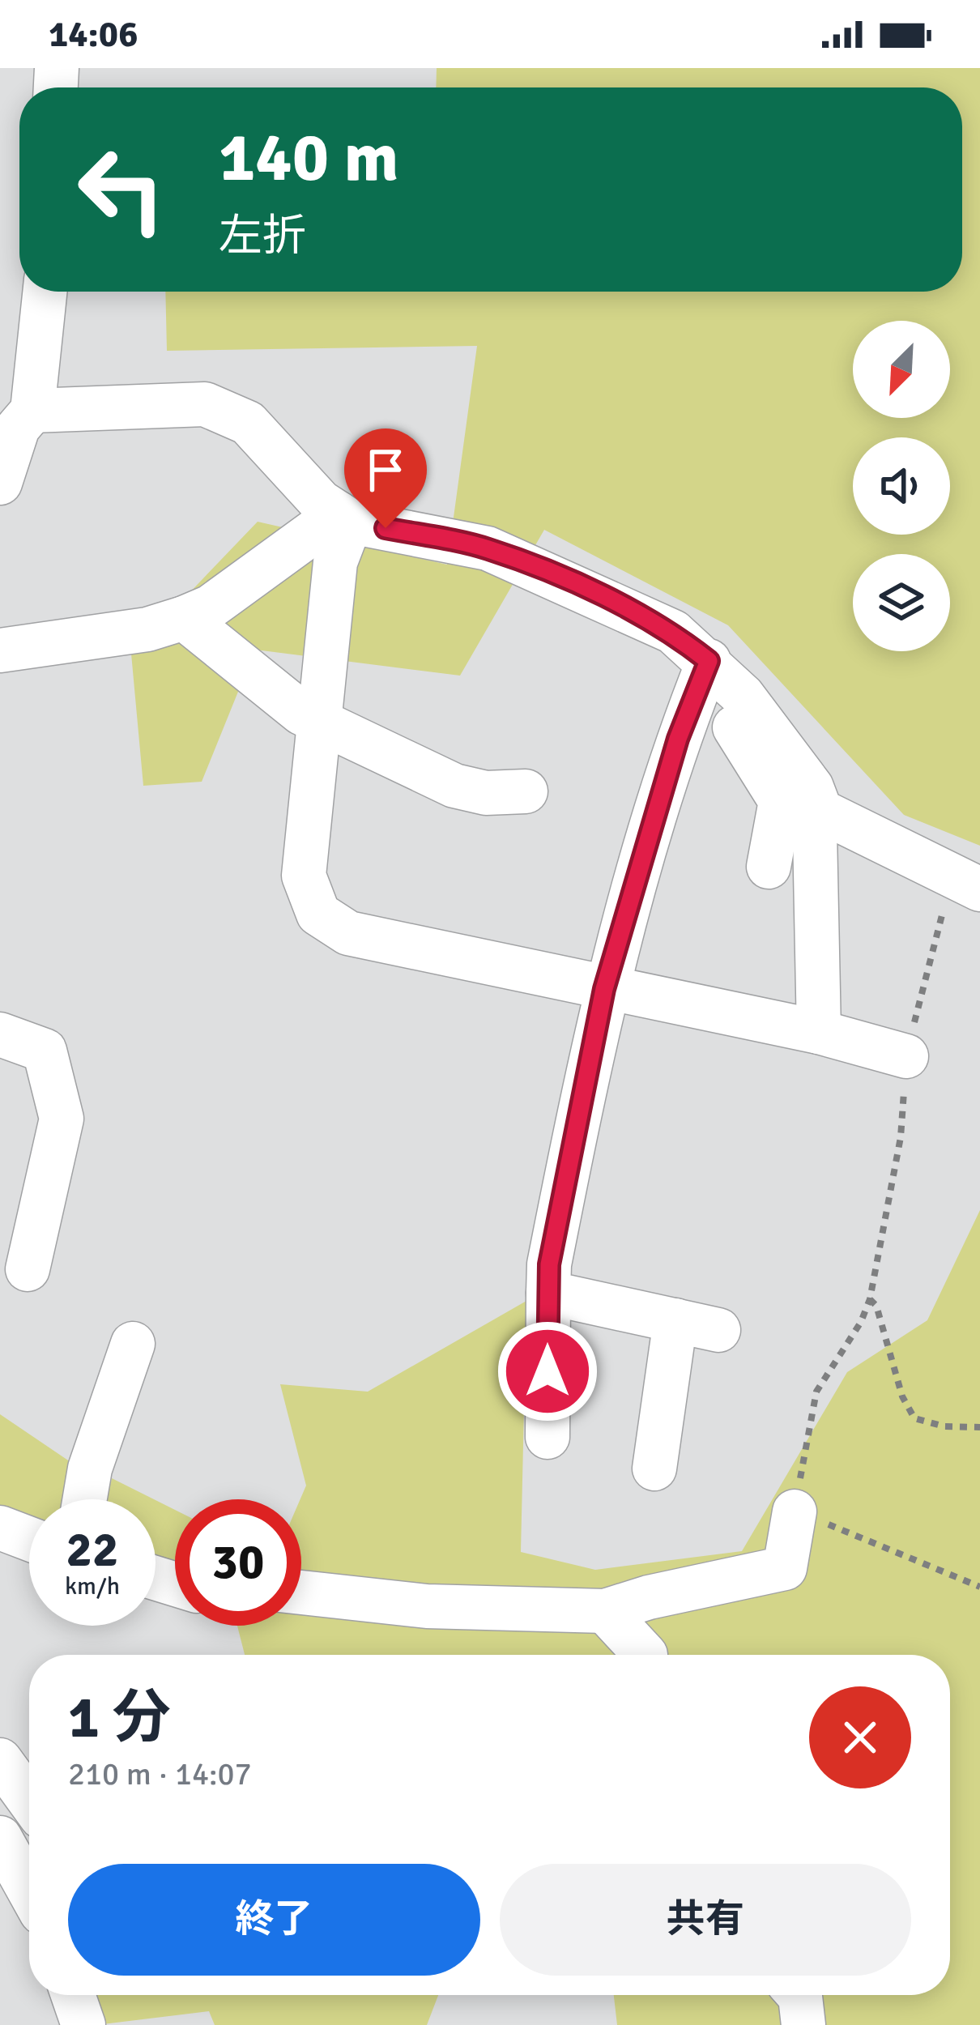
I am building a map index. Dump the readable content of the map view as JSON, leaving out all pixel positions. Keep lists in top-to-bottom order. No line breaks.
{"north":"bottom left","page":{"status":"14:06","turn":["140 m","左折"],"speed":"22 km/h","limit":"30","heading":["1 分","210 m · 14:07"],"buttons":["終了","共有"]}}
